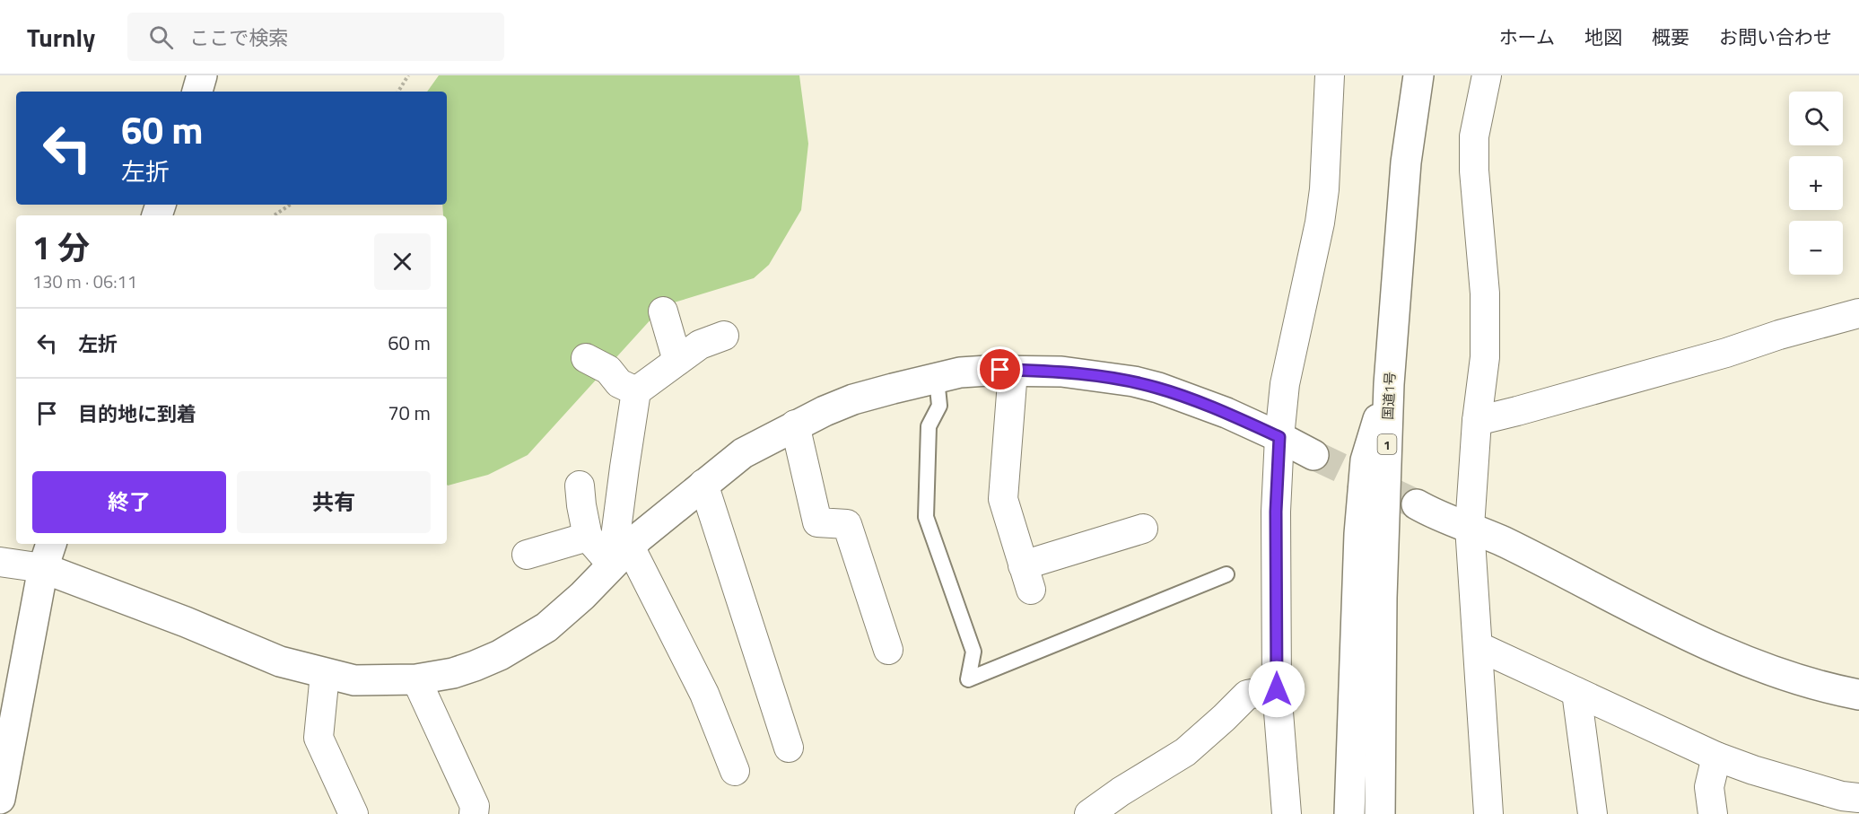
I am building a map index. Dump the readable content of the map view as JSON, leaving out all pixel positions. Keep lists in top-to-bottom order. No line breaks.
{"streets":{"main road":["国道1号","1"]},"crossings":[["国道1号","1"]],"page":{"header":"Turnly","search":"ここで検索","nav":["ホーム","地図","概要","お問い合わせ"],"map_buttons":["+","−"],"turn":["60 m","左折"],"heading":["1 分","130 m · 06:11"],"list":[{"name":"左折","value":"60 m"},{"name":"目的地に到着","value":"70 m"}],"buttons":["終了","共有"]}}
